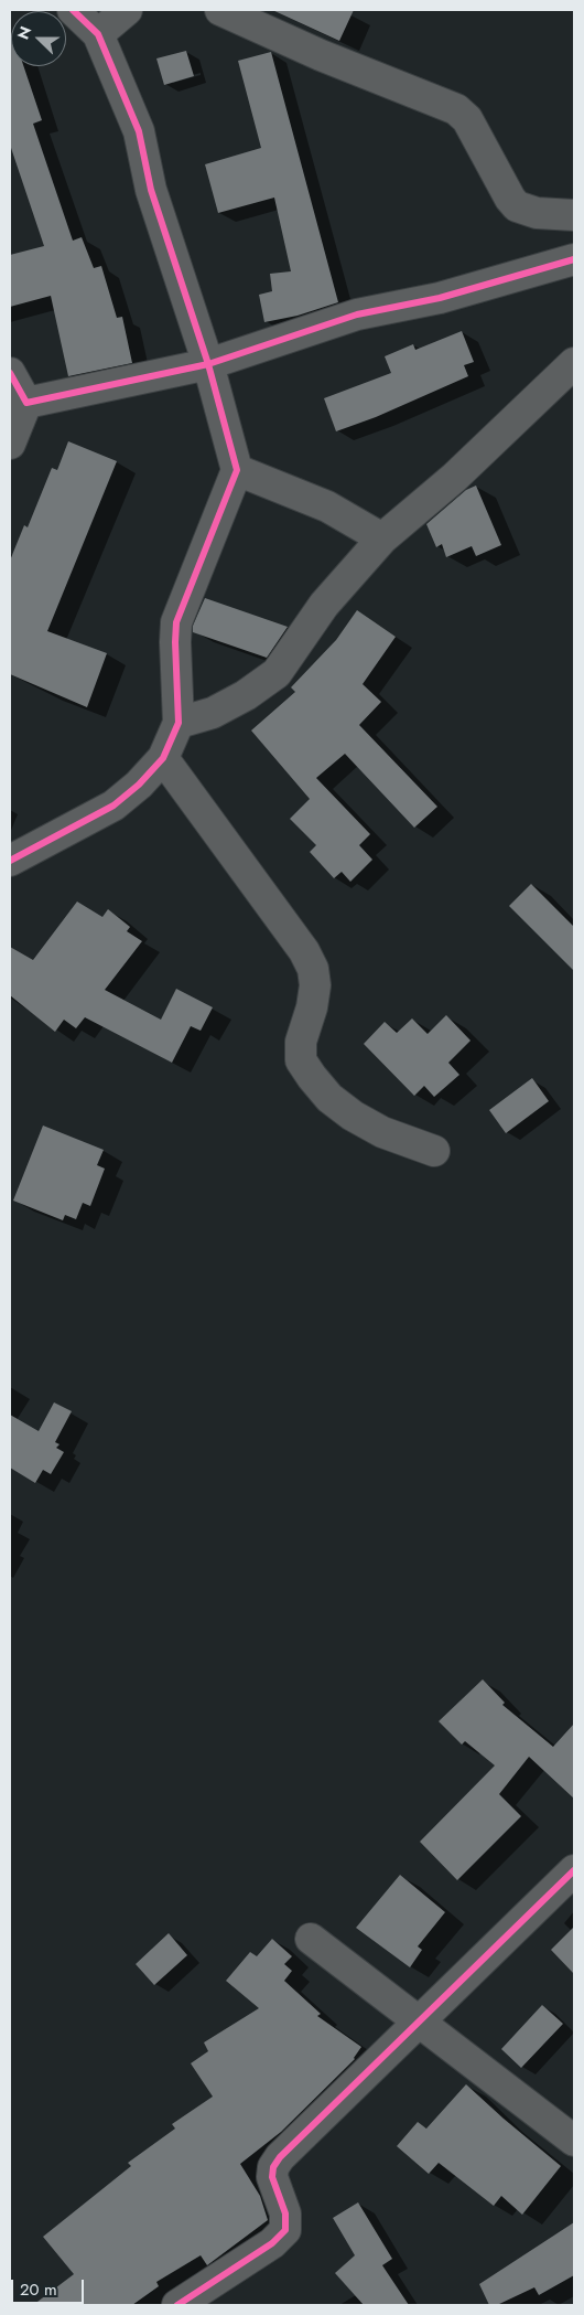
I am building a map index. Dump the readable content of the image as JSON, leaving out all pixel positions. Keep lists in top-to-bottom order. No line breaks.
{"scale_bar":"20 m","north":"left"}
